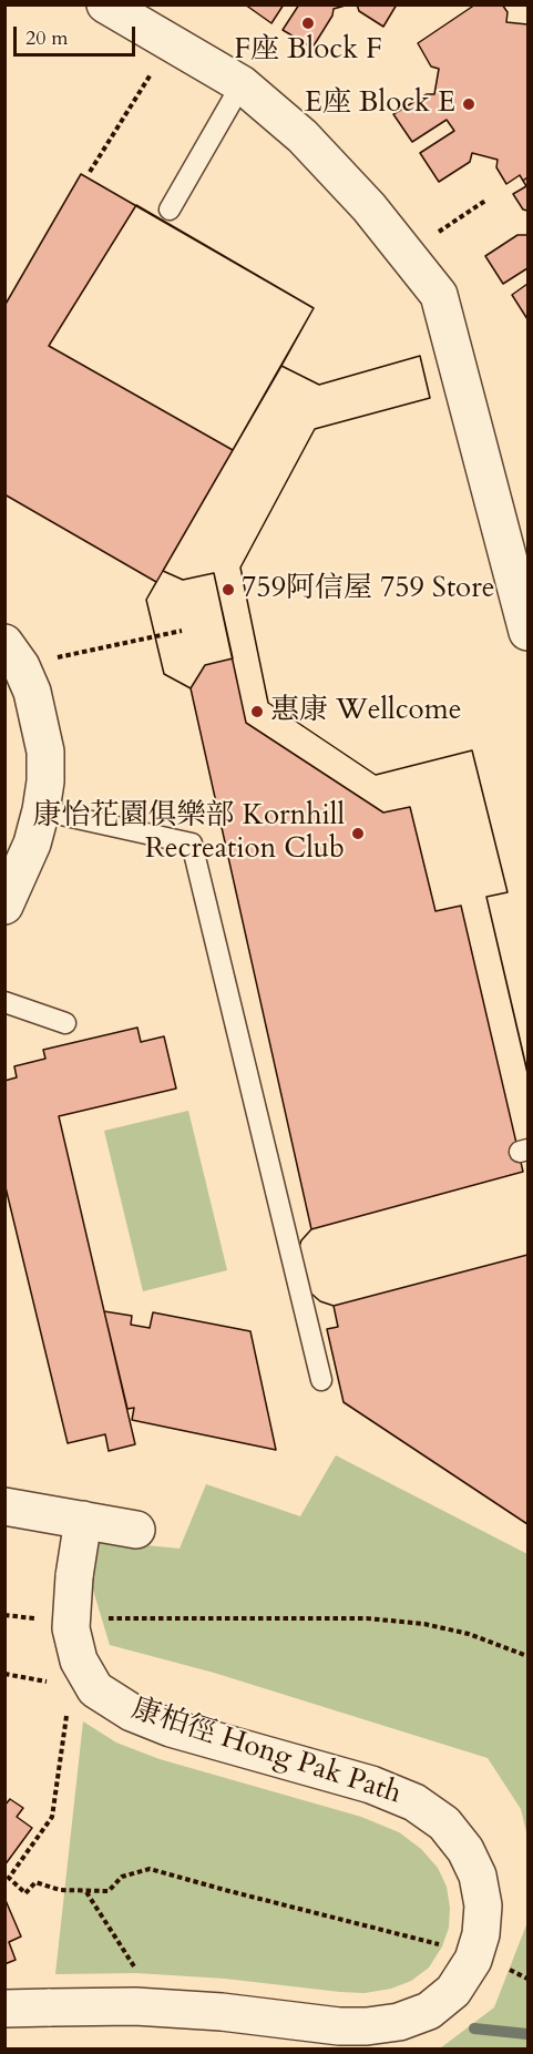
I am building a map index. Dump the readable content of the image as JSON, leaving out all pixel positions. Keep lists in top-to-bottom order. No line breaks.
{"streets":{"street":["康柏徑 Hong Pak Path"]},"places":["F座 Block F","E座 Block E","759阿信屋 759 Store","惠康 Wellcome","康怡花園俱樂部 Kornhill Recreation Club"],"scale_bar":"20 m"}
